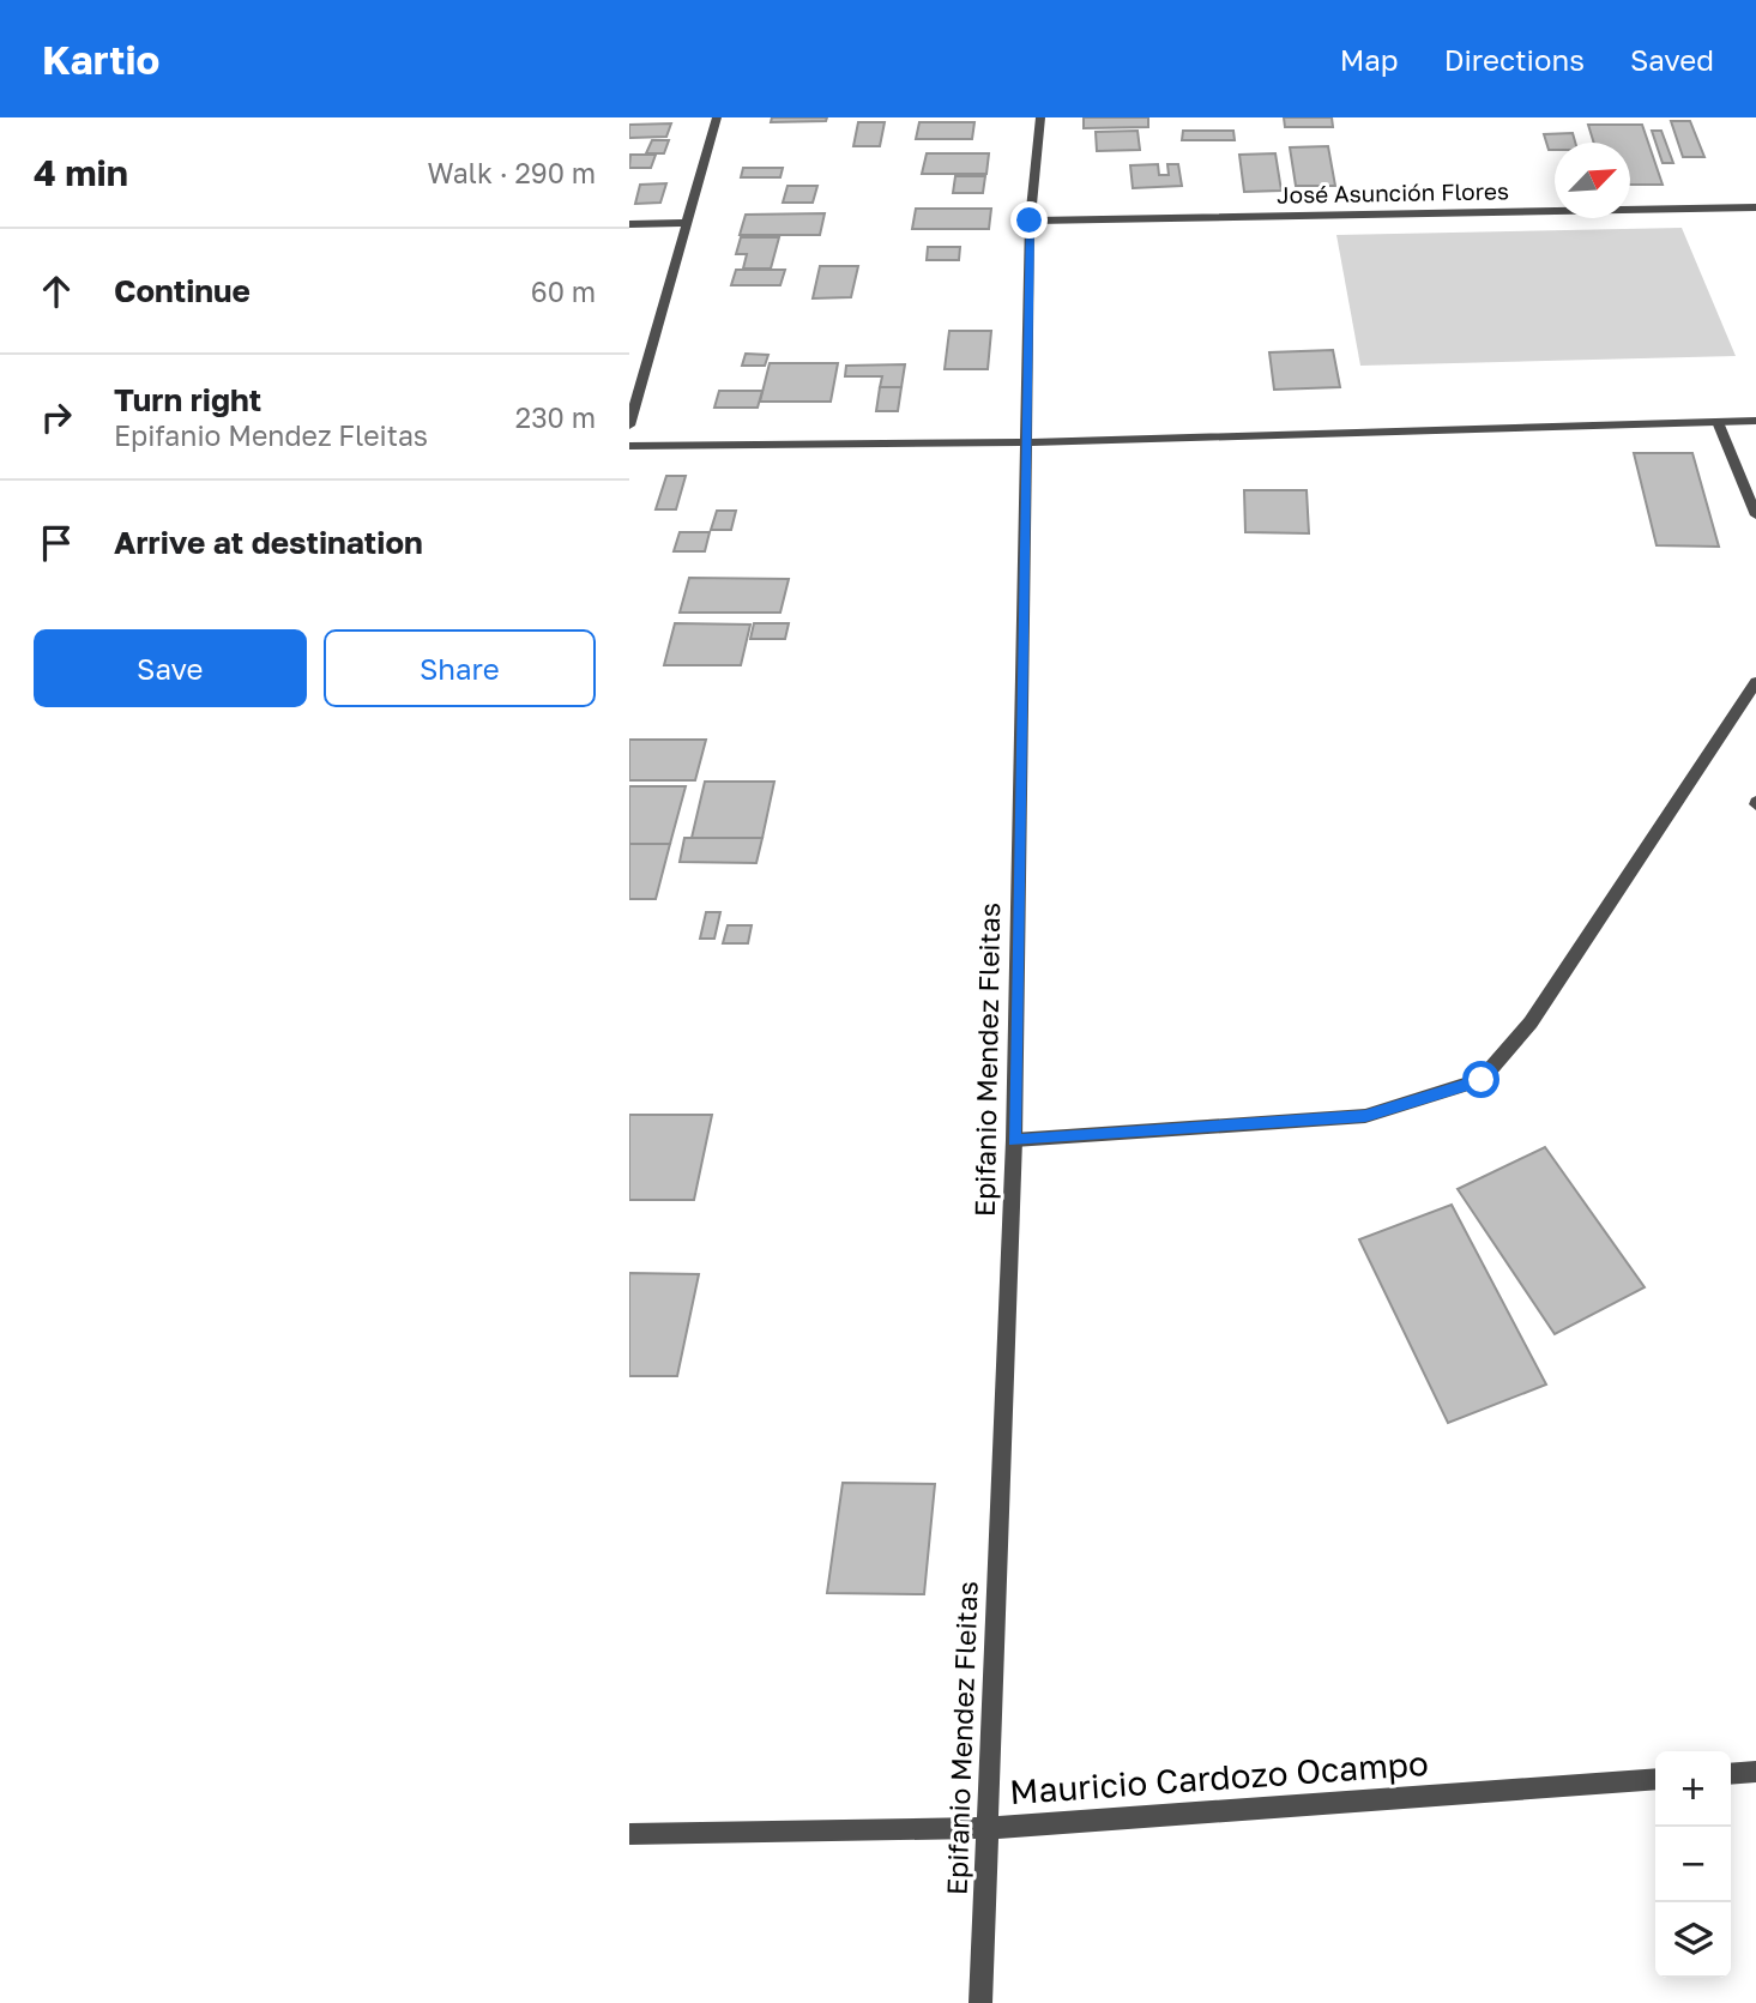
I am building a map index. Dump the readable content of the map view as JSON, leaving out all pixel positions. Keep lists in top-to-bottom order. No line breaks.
{"streets":{"street":["José Asunción Flores","Epifanio Mendez Fleitas","Mauricio Cardozo Ocampo"]},"crossings":[["José Asunción Flores","Epifanio Mendez Fleitas"],["Epifanio Mendez Fleitas","Mauricio Cardozo Ocampo"]],"north":"top right","page":{"header":"Kartio","nav":["Map","Directions","Saved"],"heading":["4 min","Walk · 290 m"],"list":[["Continue","60 m"],["Turn right","Epifanio Mendez Fleitas","230 m"],"Arrive at destination"],"buttons":["Save","Share"],"map_buttons":["+","−"]}}
